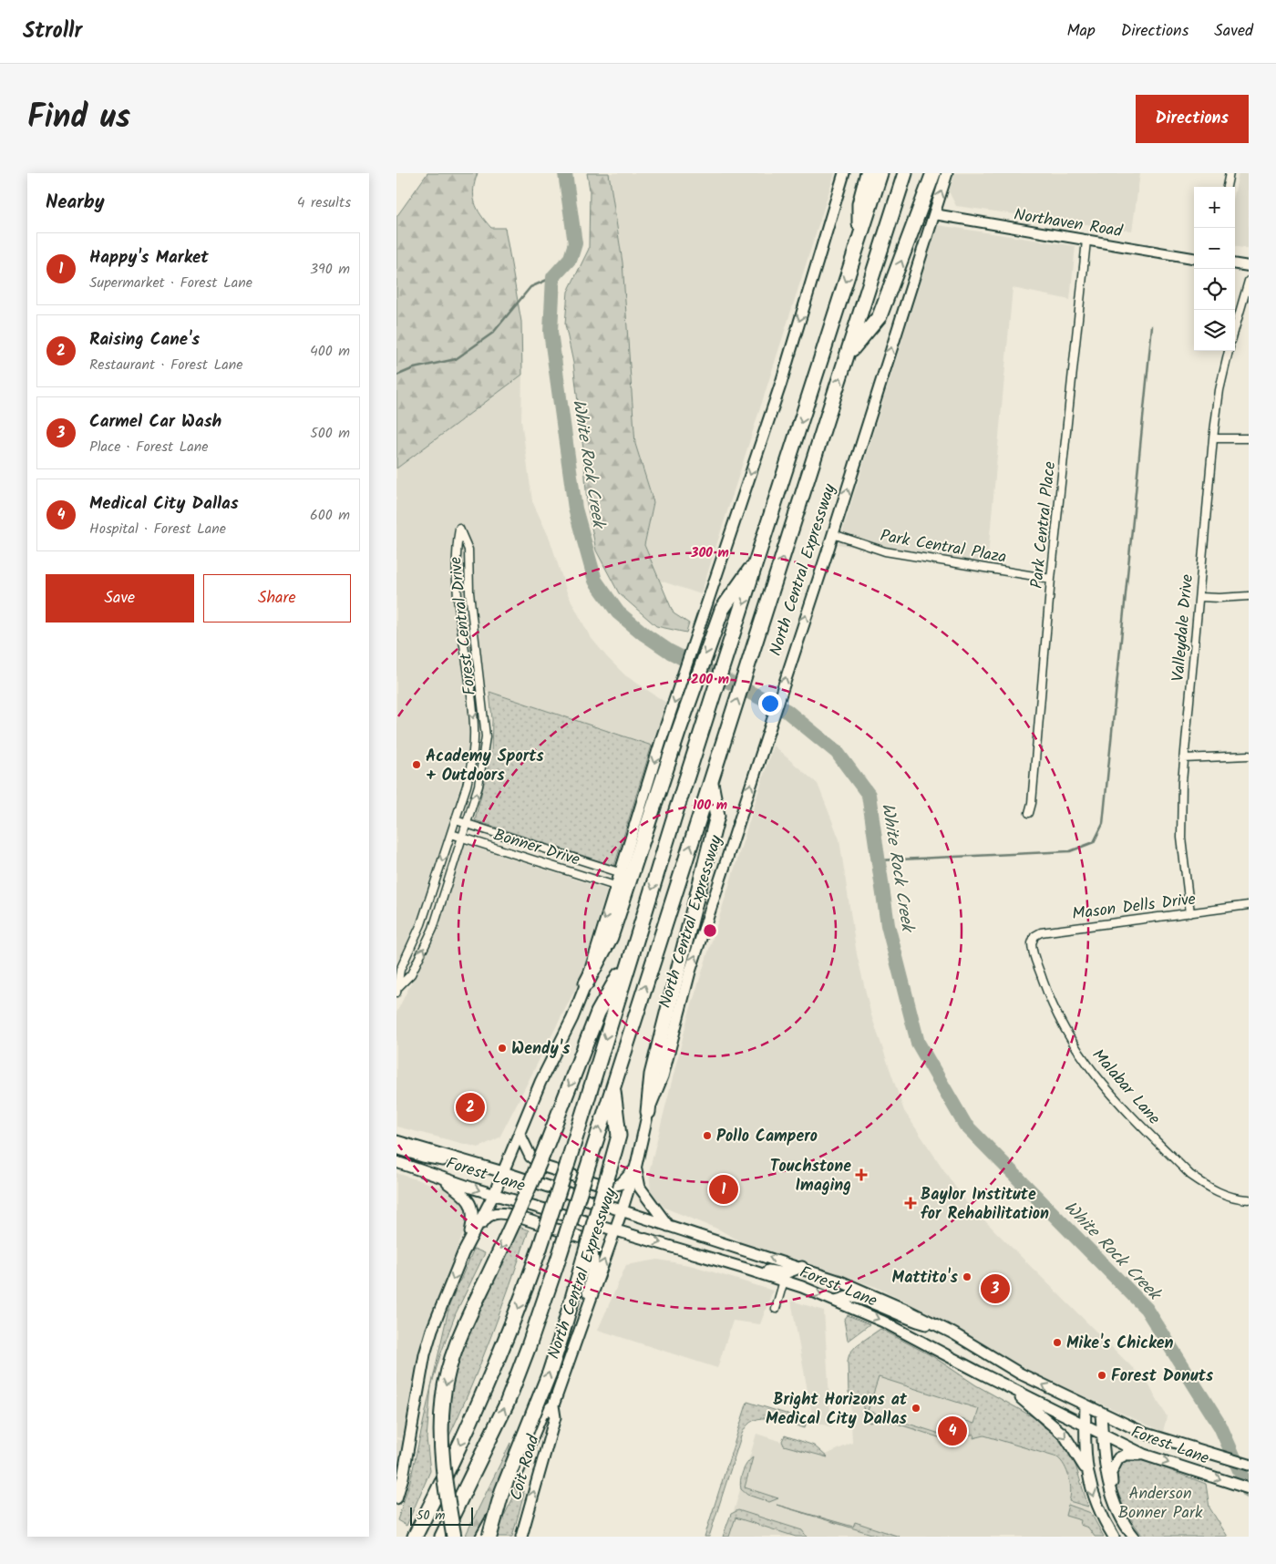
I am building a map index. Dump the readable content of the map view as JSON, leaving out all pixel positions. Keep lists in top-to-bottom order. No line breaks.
{"streets":{"highway":["North Central Expressway"],"main road":["Forest Lane","Coit Road"],"street":["Northaven Road","Park Central Place","Park Central Plaza","Forest Central Drive","Valleydale Drive","Bonner Drive","Mason Dells Drive","Malabar Lane"]},"crossings":[["Northaven Road","Park Central Place"],["Northaven Road","North Central Expressway"],["Park Central Place","Park Central Plaza"],["Park Central Plaza","North Central Expressway"],["North Central Expressway","Forest Lane"],["North Central Expressway","Coit Road"],["Forest Central Drive","Bonner Drive"],["Valleydale Drive","Mason Dells Drive"],["Mason Dells Drive","Malabar Lane"]],"one_way":["Coit Road"],"water":["White Rock Creek"],"parks":["Anderson Bonner Park"],"places":{"other":["Academy Sports + Outdoors","Wendy's","Pollo Campero","Mattito's","Mike's Chicken","Forest Donuts","Bright Horizons at Medical City Dallas"],"health":["Touchstone Imaging","Baylor Institute for Rehabilitation"]},"scale_bar":"50 m","page":{"header":"Strollr","nav":["Map","Directions","Saved"],"title":"Find us","buttons":["Directions",["Save","Share"]],"heading":["Nearby","4 results"],"map_buttons":["+","−"],"list":[{"mark":"1","name":"Happy's Market","note":"Supermarket · Forest Lane","value":"390 m"},{"mark":"2","name":"Raising Cane's","note":"Restaurant · Forest Lane","value":"400 m"},{"mark":"3","name":"Carmel Car Wash","note":"Place · Forest Lane","value":"500 m"},{"mark":"4","name":"Medical City Dallas","note":"Hospital · Forest Lane","value":"600 m"}],"pins":["2","1","3","4"],"scale":"50 m"},"rings":["300 m","200 m","100 m"]}
